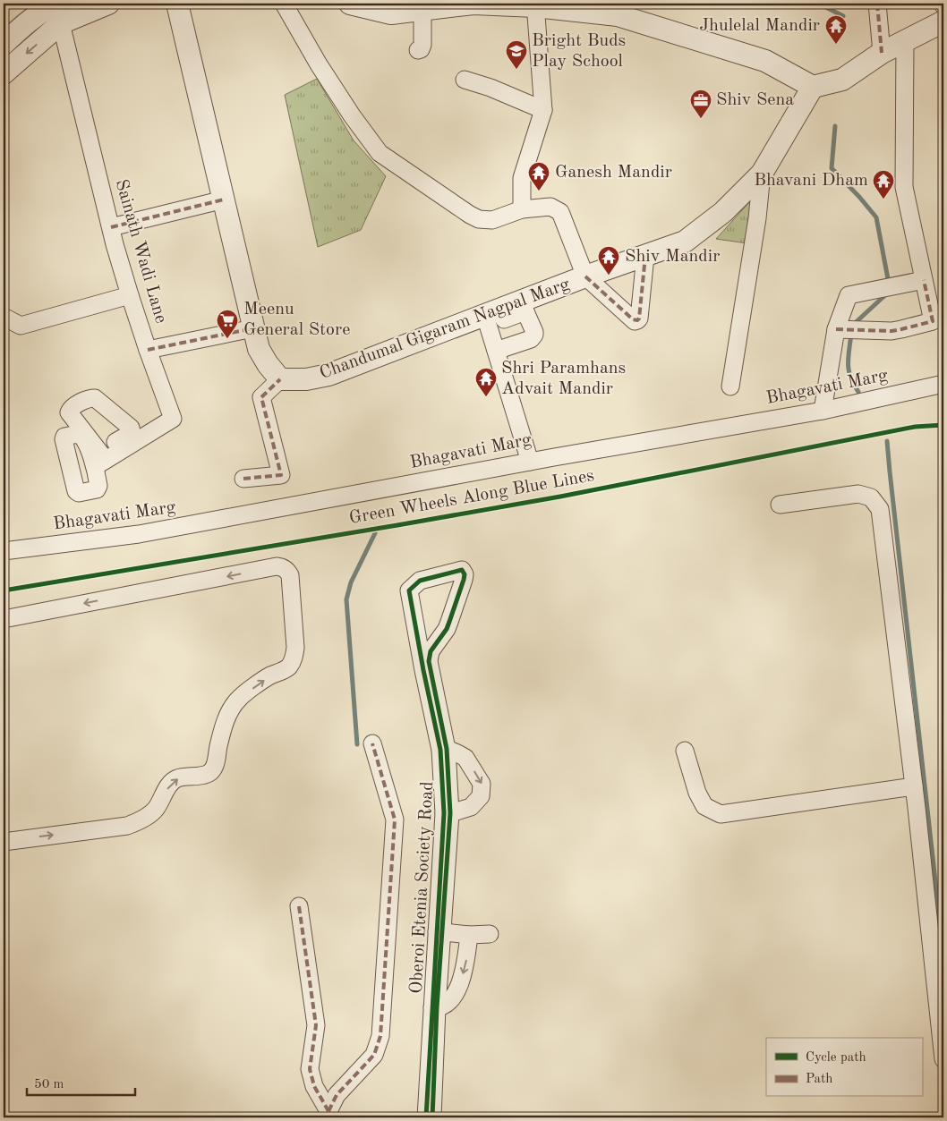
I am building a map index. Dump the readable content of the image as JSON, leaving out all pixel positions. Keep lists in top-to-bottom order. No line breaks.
{"streets":{"street":["Sainath Wadi Lane","Chandumal Gigaram Nagpal Marg","Bhagavati Marg","Oberoi Etenia Society Road"],"cycle path":["Green Wheels Along Blue Lines"]},"places":{"temple":["Jhulelal Mandir","Ganesh Mandir","Bhavani Dham","Shiv Mandir","Shri Paramhans Advait Mandir"],"school or university":["Bright Buds Play School"],"office":["Shiv Sena"],"supermarket":["Meenu General Store"]},"legend":["Cycle path","Path"],"scale_bar":"50 m"}
